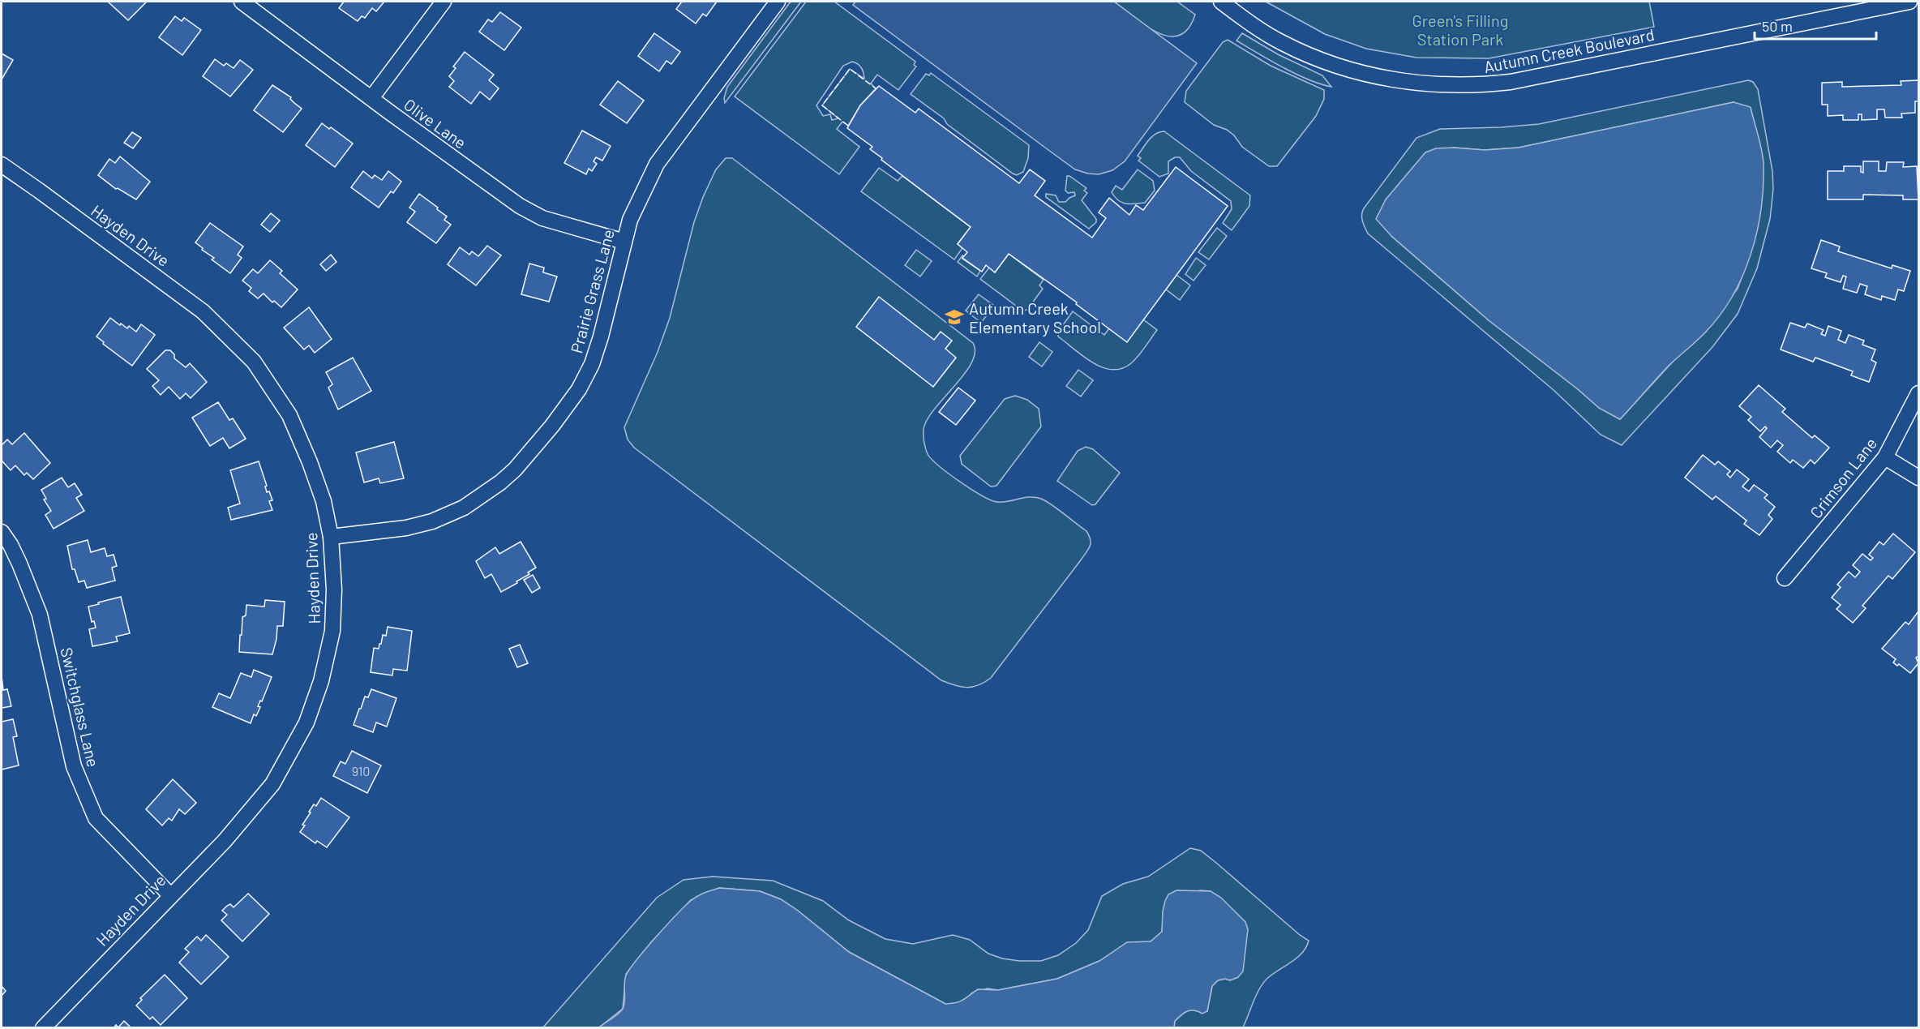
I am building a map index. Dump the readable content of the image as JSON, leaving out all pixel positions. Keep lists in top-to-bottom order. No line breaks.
{"streets":{"street":["Autumn Creek Boulevard","Olive Lane","Hayden Drive","Prairie Grass Lane","Crimson Lane","Switchglass Lane"]},"crossings":[["Olive Lane","Prairie Grass Lane"],["Hayden Drive","Prairie Grass Lane"],["Hayden Drive","Switchglass Lane"]],"parks":["Green's Filling Station Park"],"places":{"school or university":["Autumn Creek Elementary School"]},"house_numbers":["910"],"scale_bar":"50 m"}
